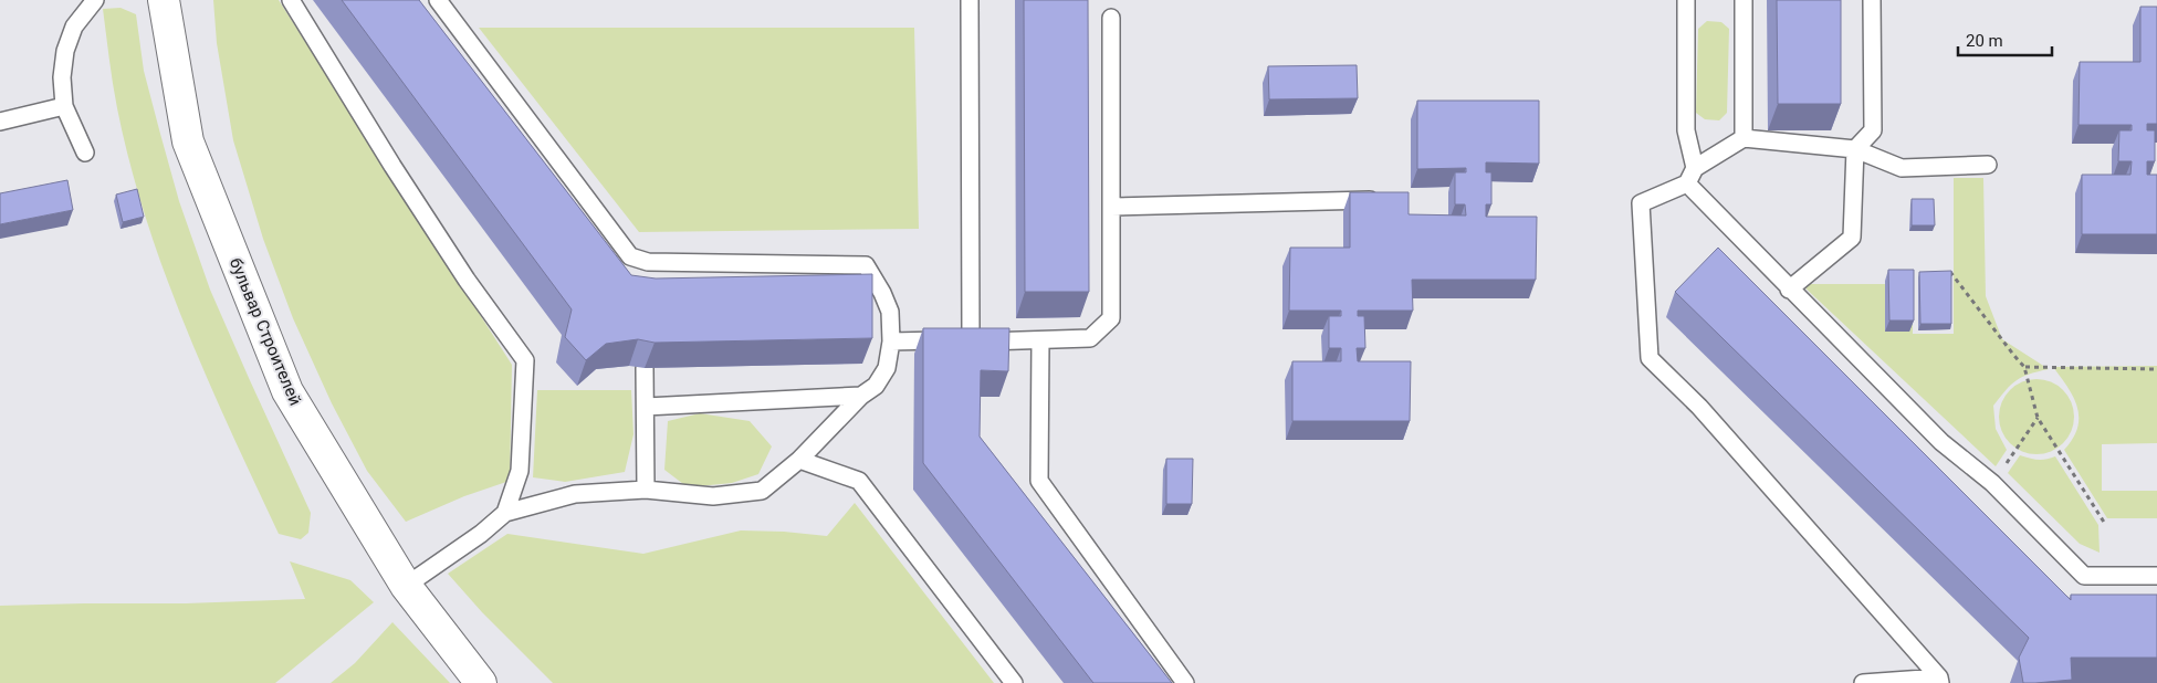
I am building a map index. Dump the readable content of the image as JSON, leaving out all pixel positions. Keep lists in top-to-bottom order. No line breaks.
{"streets":{"street":["бульвар Строителей"]},"scale_bar":"20 m"}
